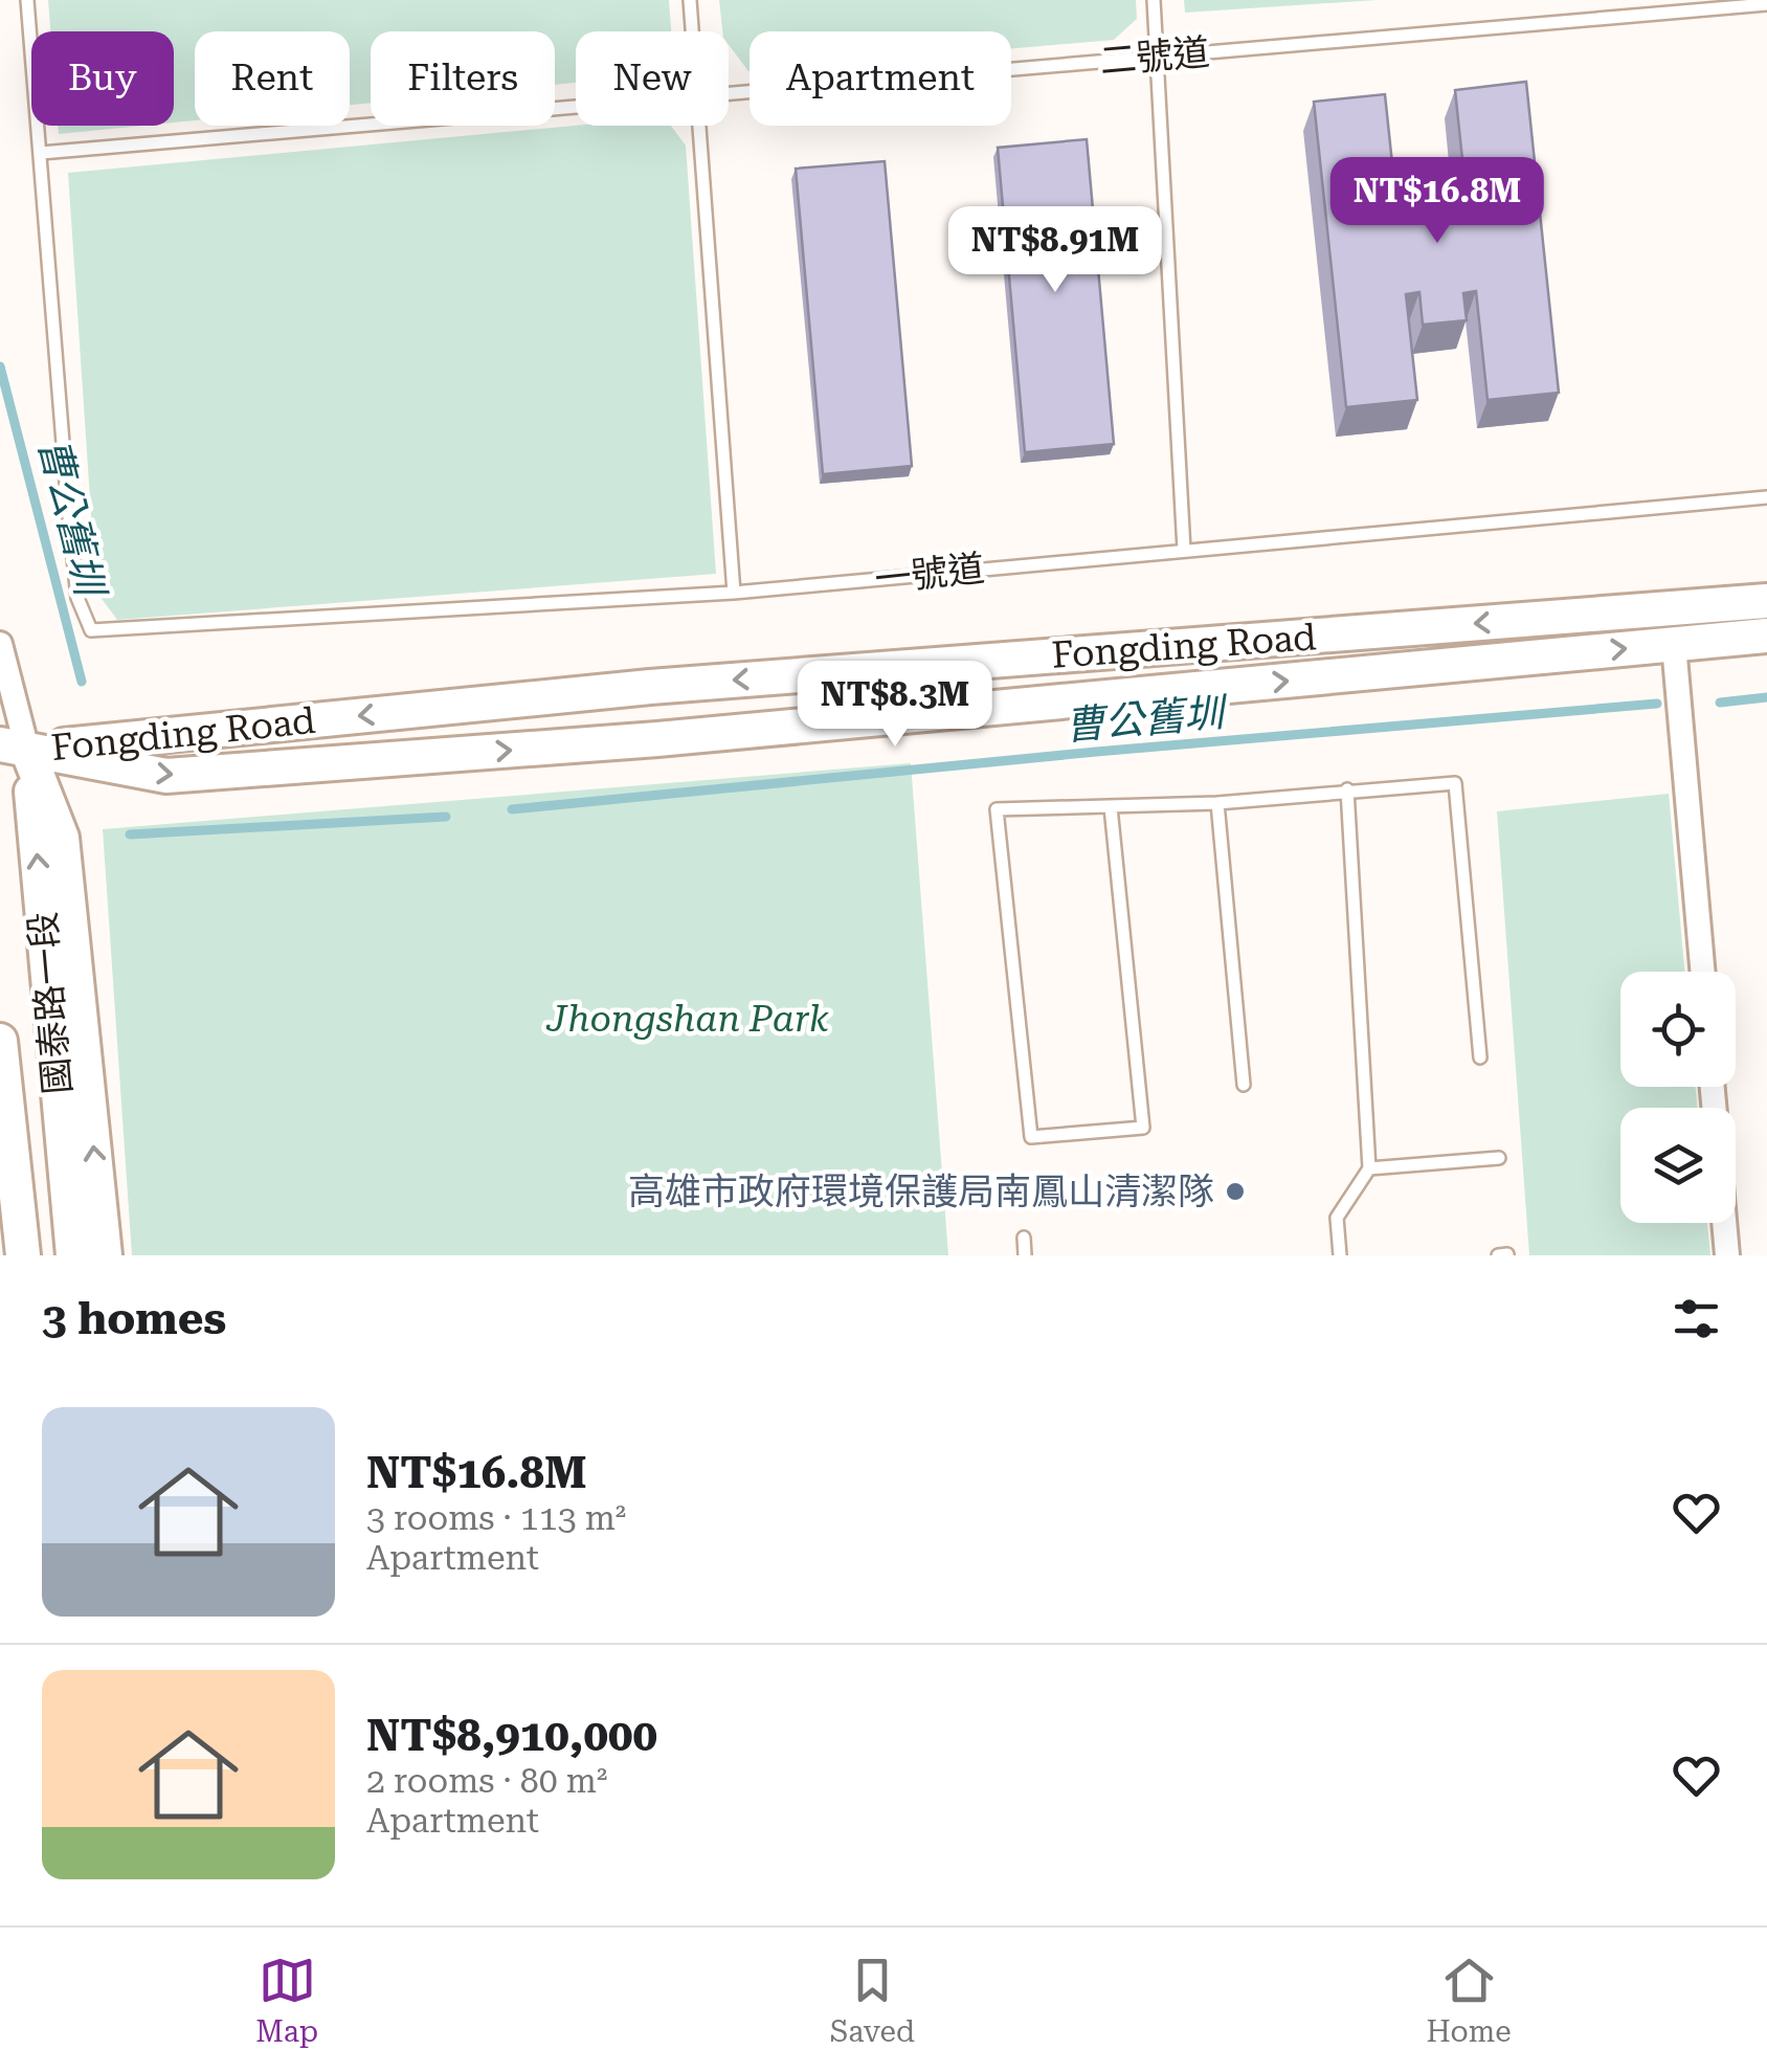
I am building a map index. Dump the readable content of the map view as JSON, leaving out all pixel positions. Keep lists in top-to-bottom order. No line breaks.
{"streets":{"main road":["Fongding Road","國泰路一段"],"lane":["二號道","一號道"]},"crossings":[["二號道","一號道"],["Fongding Road","國泰路一段"]],"water":["曹公舊圳"],"parks":["Jhongshan Park"],"places":["高雄市政府環境保護局南鳳山清潔隊"],"page":{"chip":["Buy","Rent","Filters","New","Apartment"],"price":["NT$16.8M","NT$8.91M","NT$8.3M"],"heading":"3 homes","list":[{"name":"NT$16.8M","note":"3 rooms · 113 m² · Apartment"},{"name":"NT$8,910,000","note":"2 rooms · 80 m² · Apartment"}],"tabs":["Map","Saved","Home"]}}
